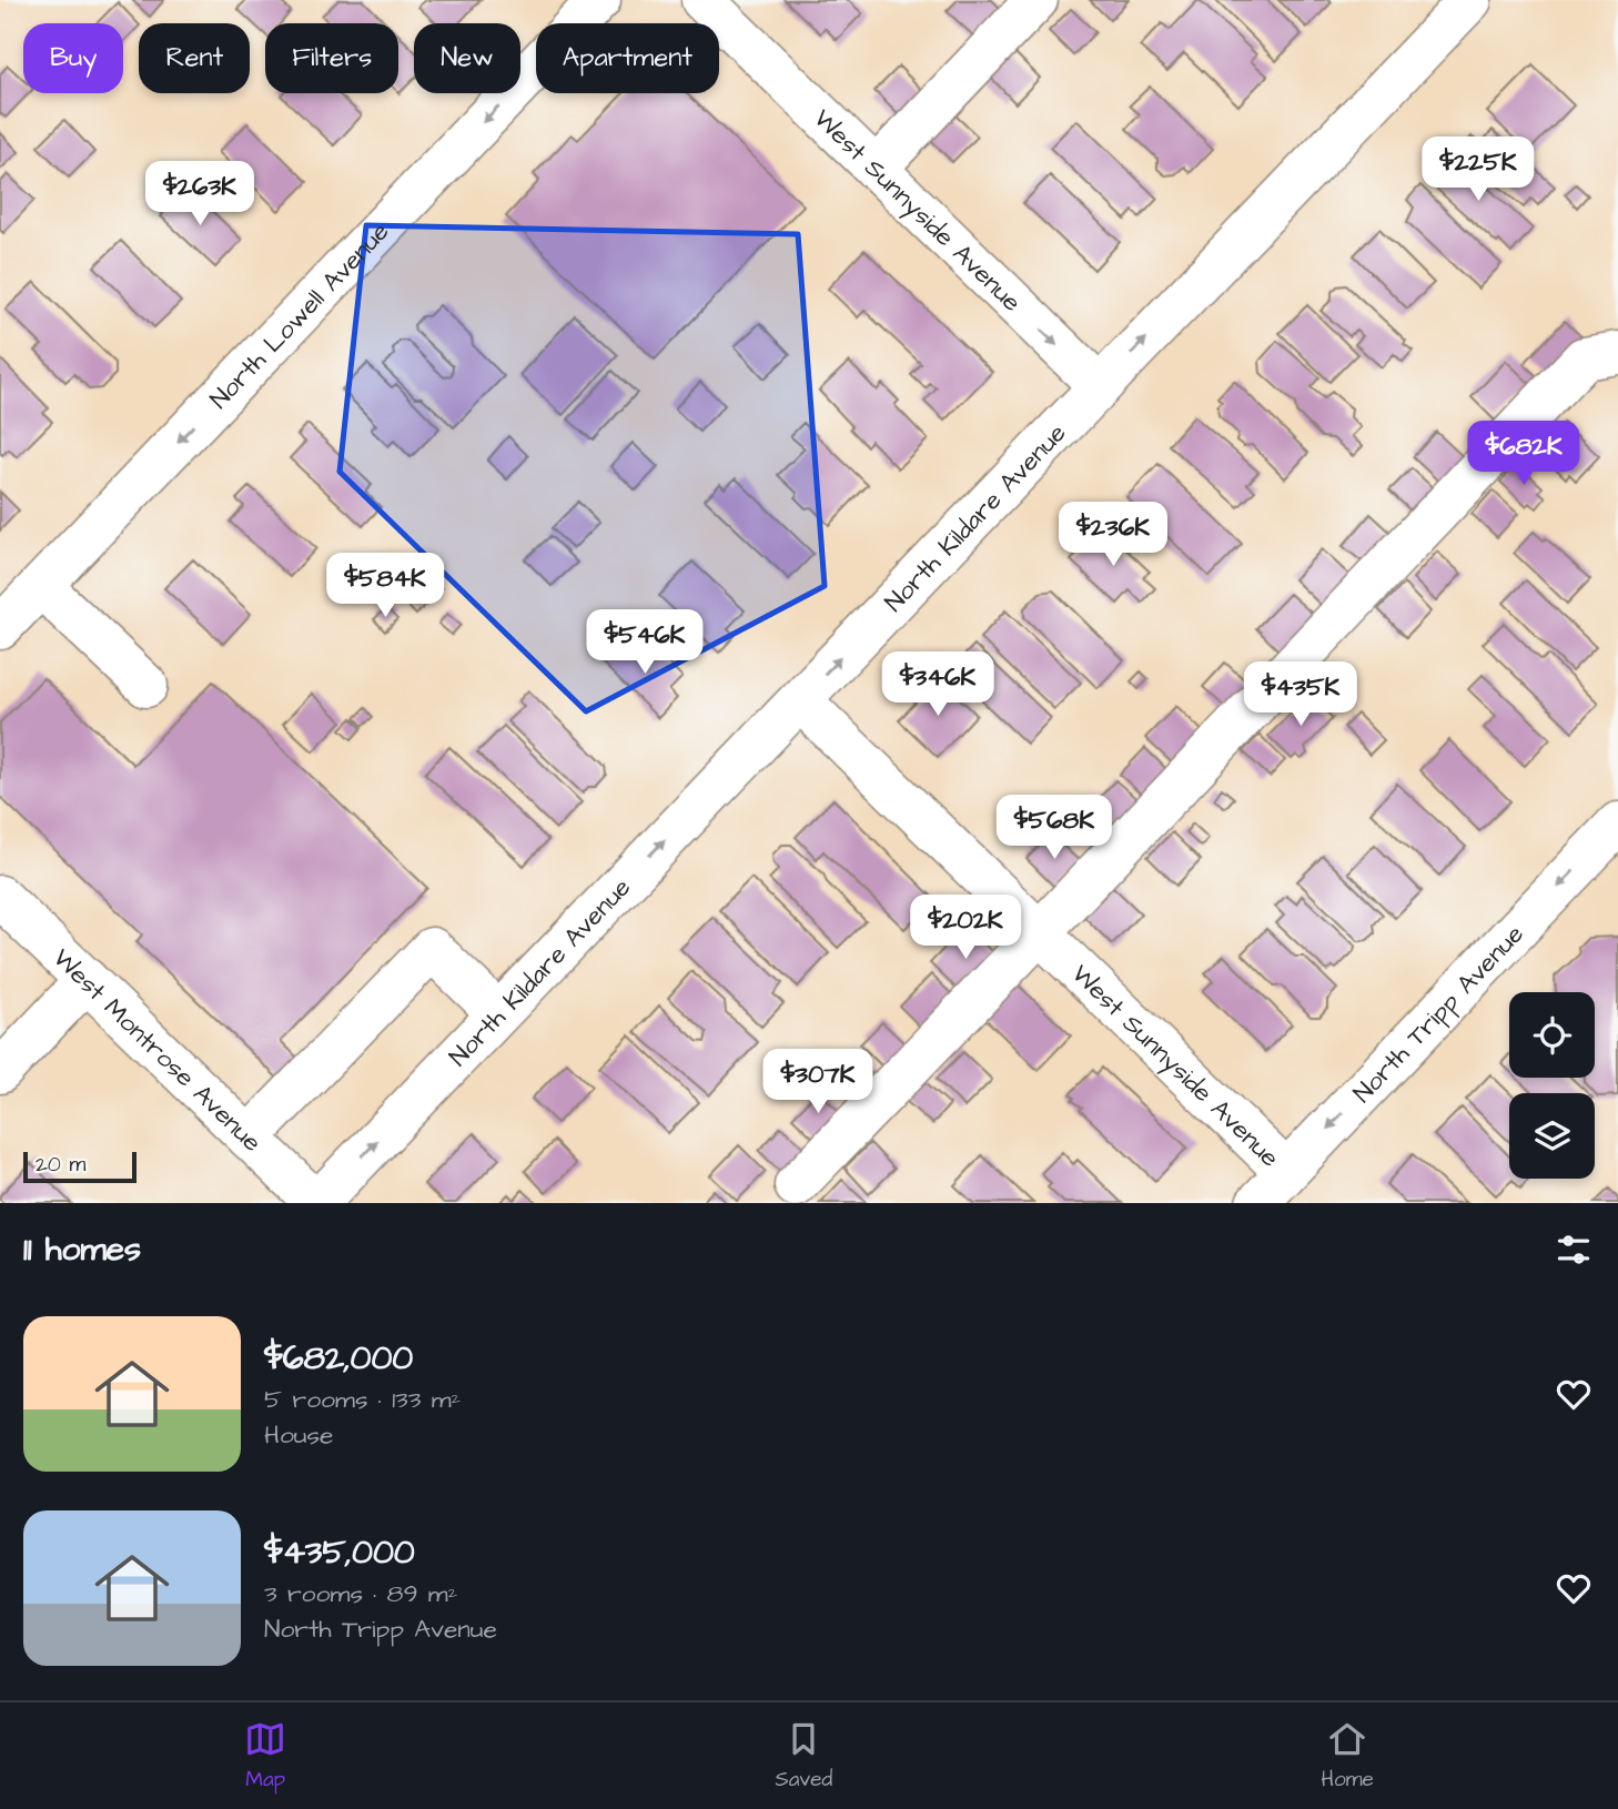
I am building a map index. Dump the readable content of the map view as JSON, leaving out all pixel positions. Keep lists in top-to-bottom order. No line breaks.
{"streets":{"street":["West Sunnyside Avenue","North Lowell Avenue","North Kildare Avenue","North Tripp Avenue","West Montrose Avenue"]},"crossings":[["West Sunnyside Avenue","North Kildare Avenue"],["West Sunnyside Avenue","North Tripp Avenue"],["North Kildare Avenue","West Montrose Avenue"]],"one_way":["North Lowell Avenue"],"scale_bar":"20 m","page":{"chip":["Buy","Rent","Filters","New","Apartment"],"price":["$225K","$263K","$682K","$236K","$584K","$546K","$346K","$435K","$568K","$202K","$307K"],"scale":"20 m","heading":"11 homes","list":[{"name":"$682,000","note":"5 rooms · 133 m² · House"},{"name":"$435,000","note":"3 rooms · 89 m² · North Tripp Avenue"}],"tabs":["Map","Saved","Home"]}}
